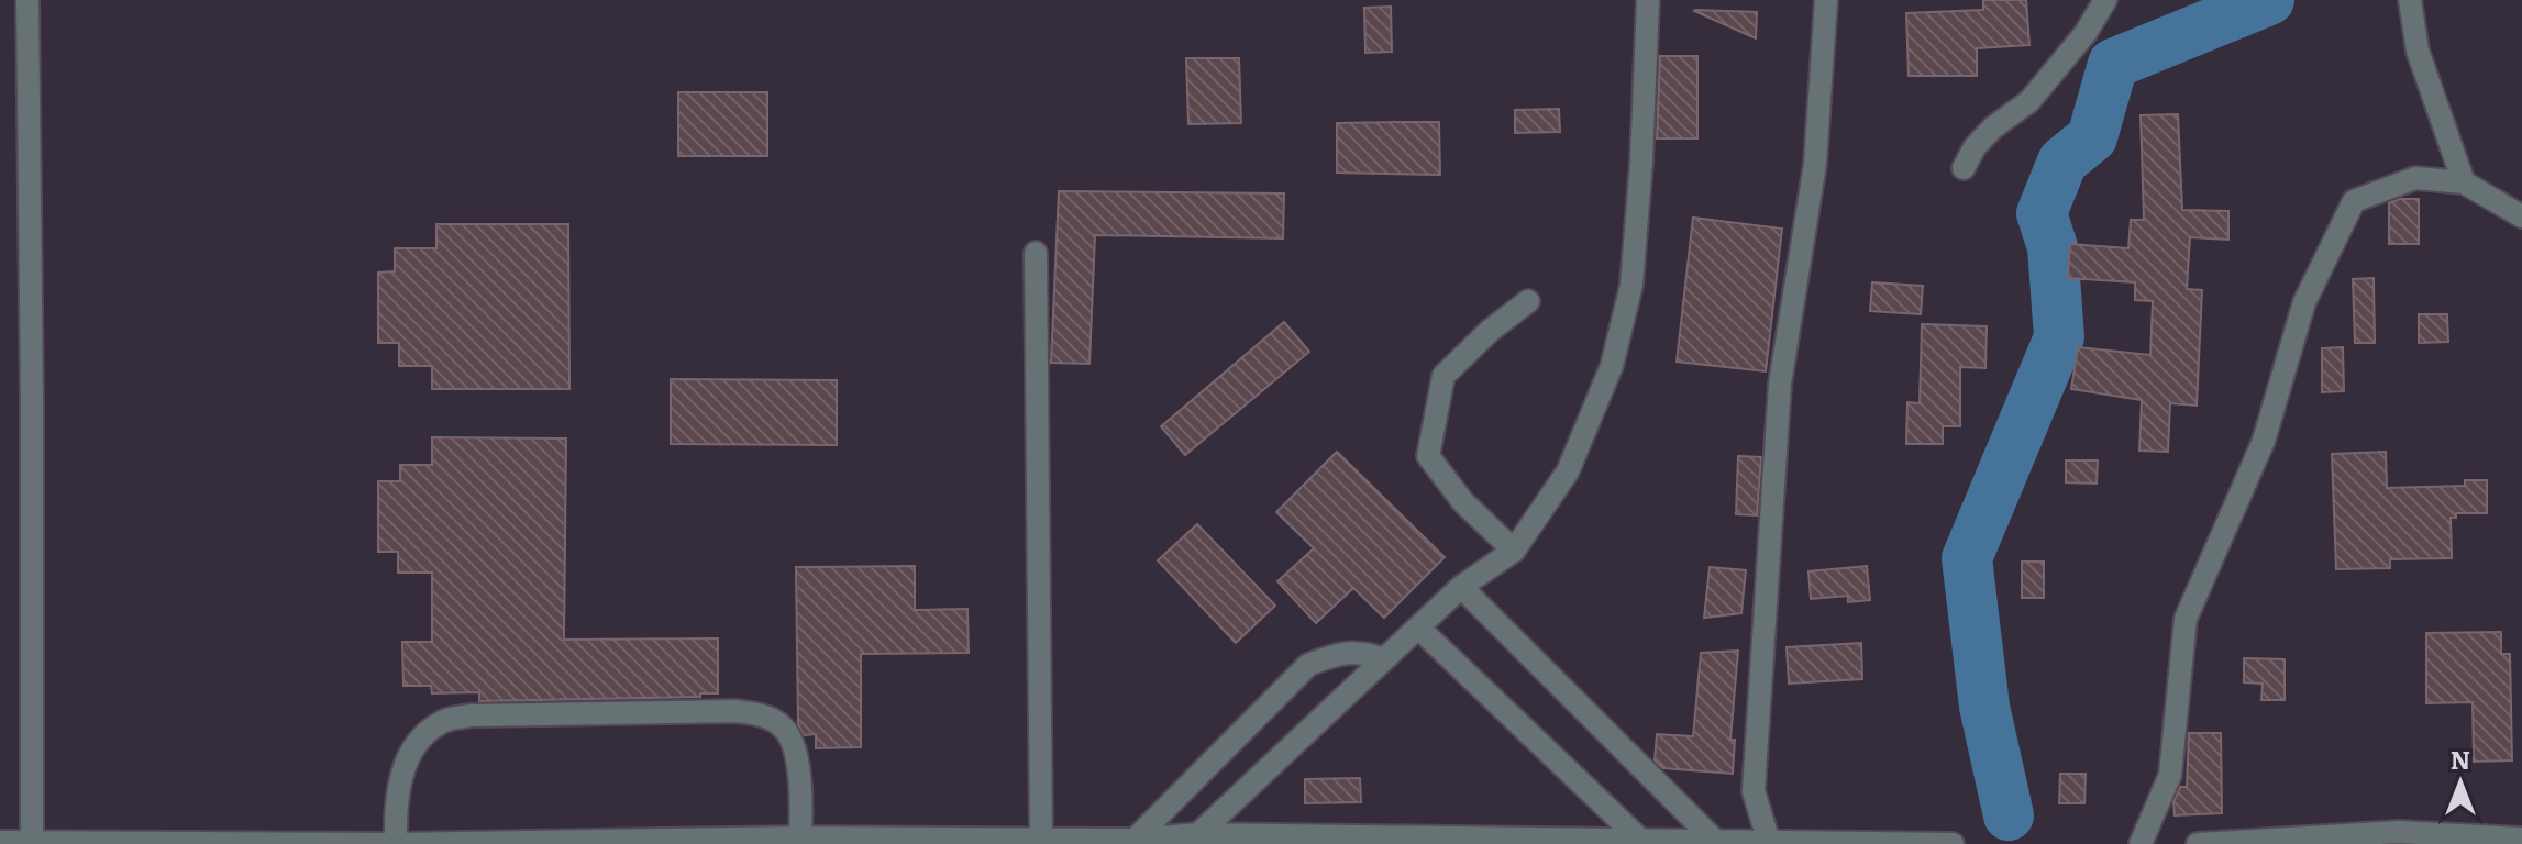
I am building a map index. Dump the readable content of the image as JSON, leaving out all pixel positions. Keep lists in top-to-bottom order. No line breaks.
{"north":"top"}
